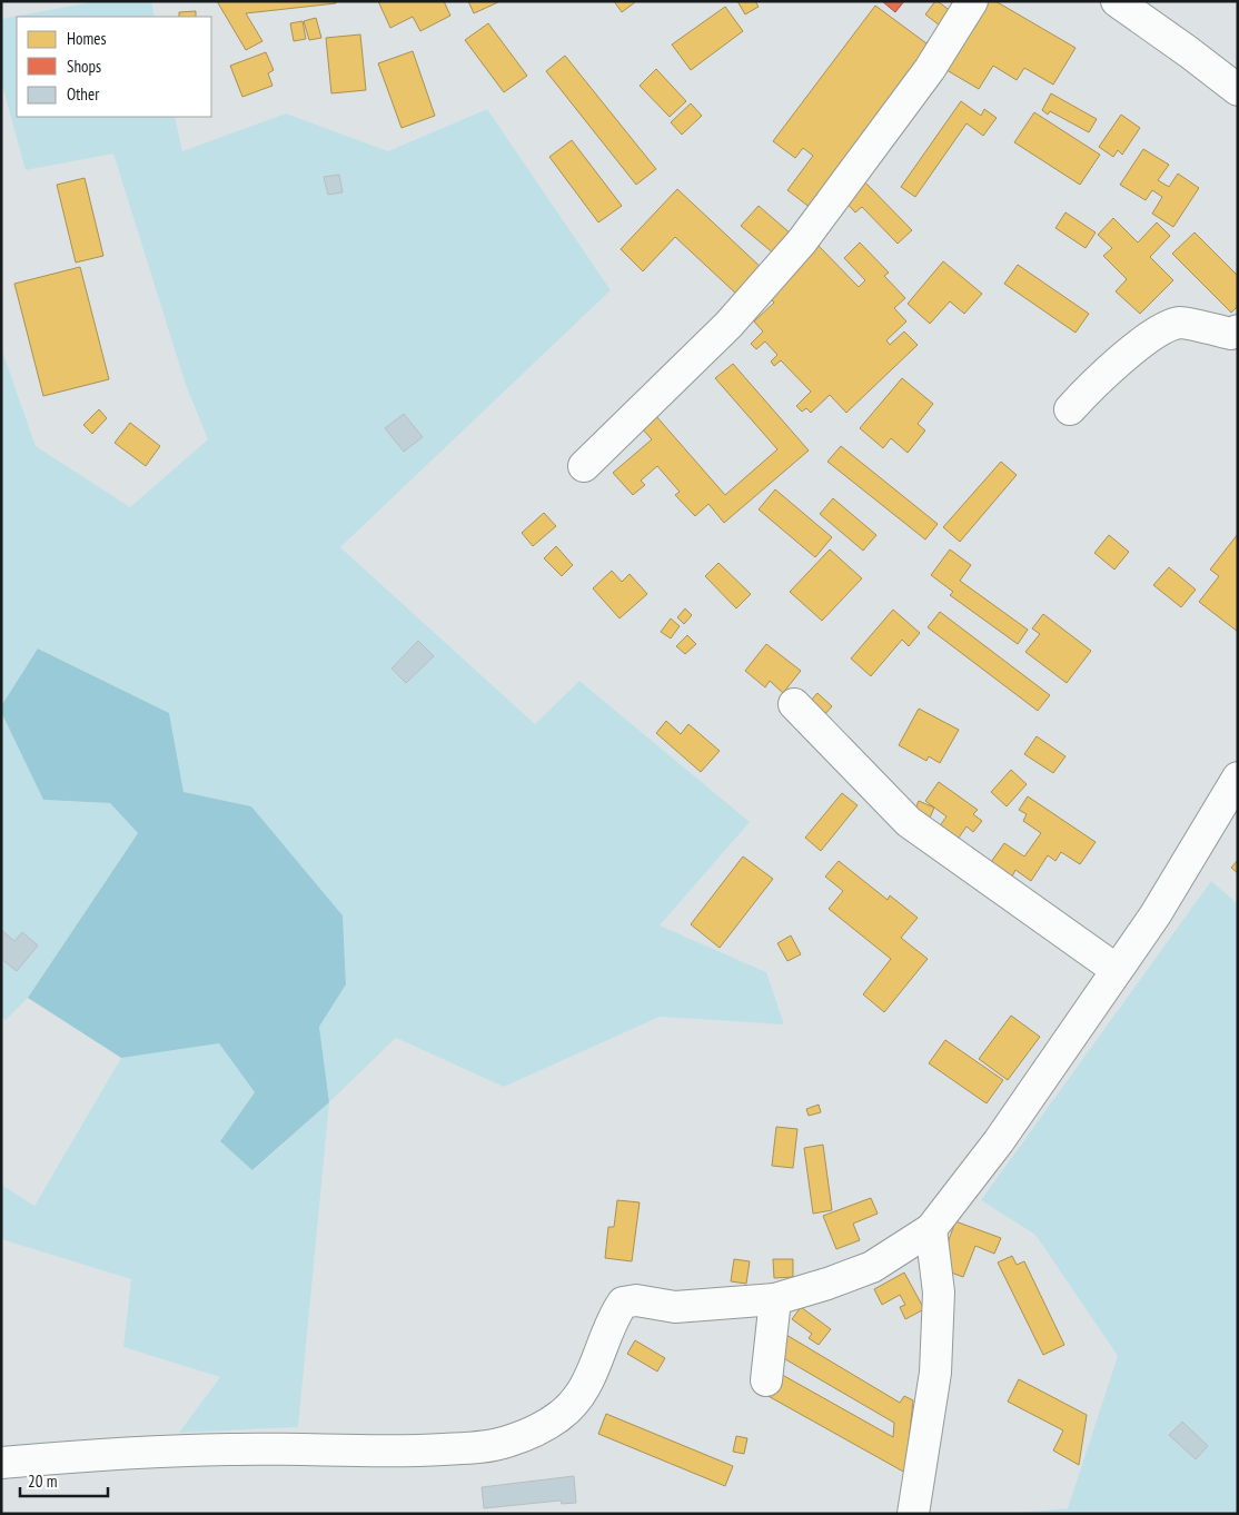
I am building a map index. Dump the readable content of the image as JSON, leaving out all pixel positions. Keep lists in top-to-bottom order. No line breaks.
{"legend":["Homes","Shops","Other"],"scale_bar":"20 m"}
